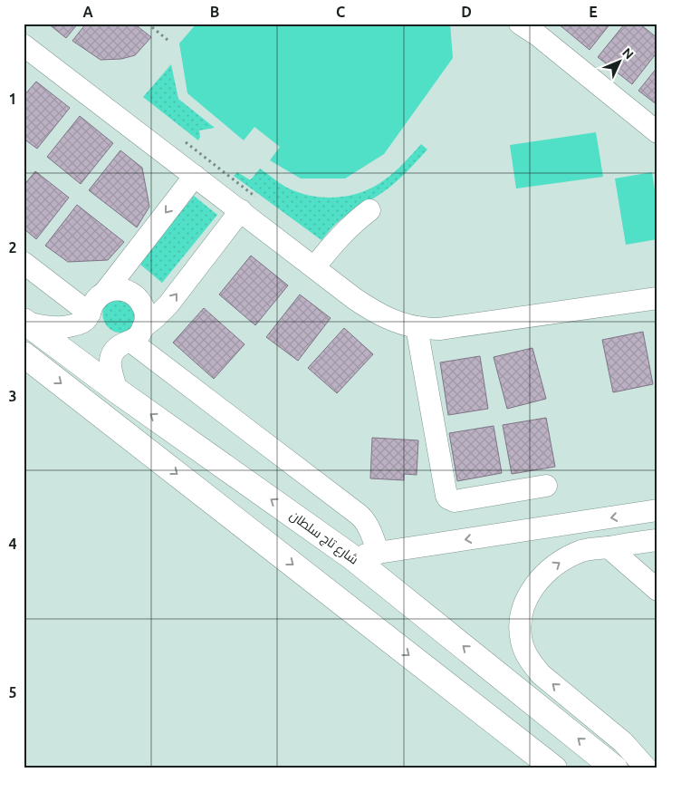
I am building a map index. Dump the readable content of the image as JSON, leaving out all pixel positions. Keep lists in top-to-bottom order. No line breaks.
{"streets":{"main road":["شارع تاج سلطان"]},"north":"top right","grid":{"columns":["A","B","C","D","E"],"rows":["1","2","3","4","5"]}}
